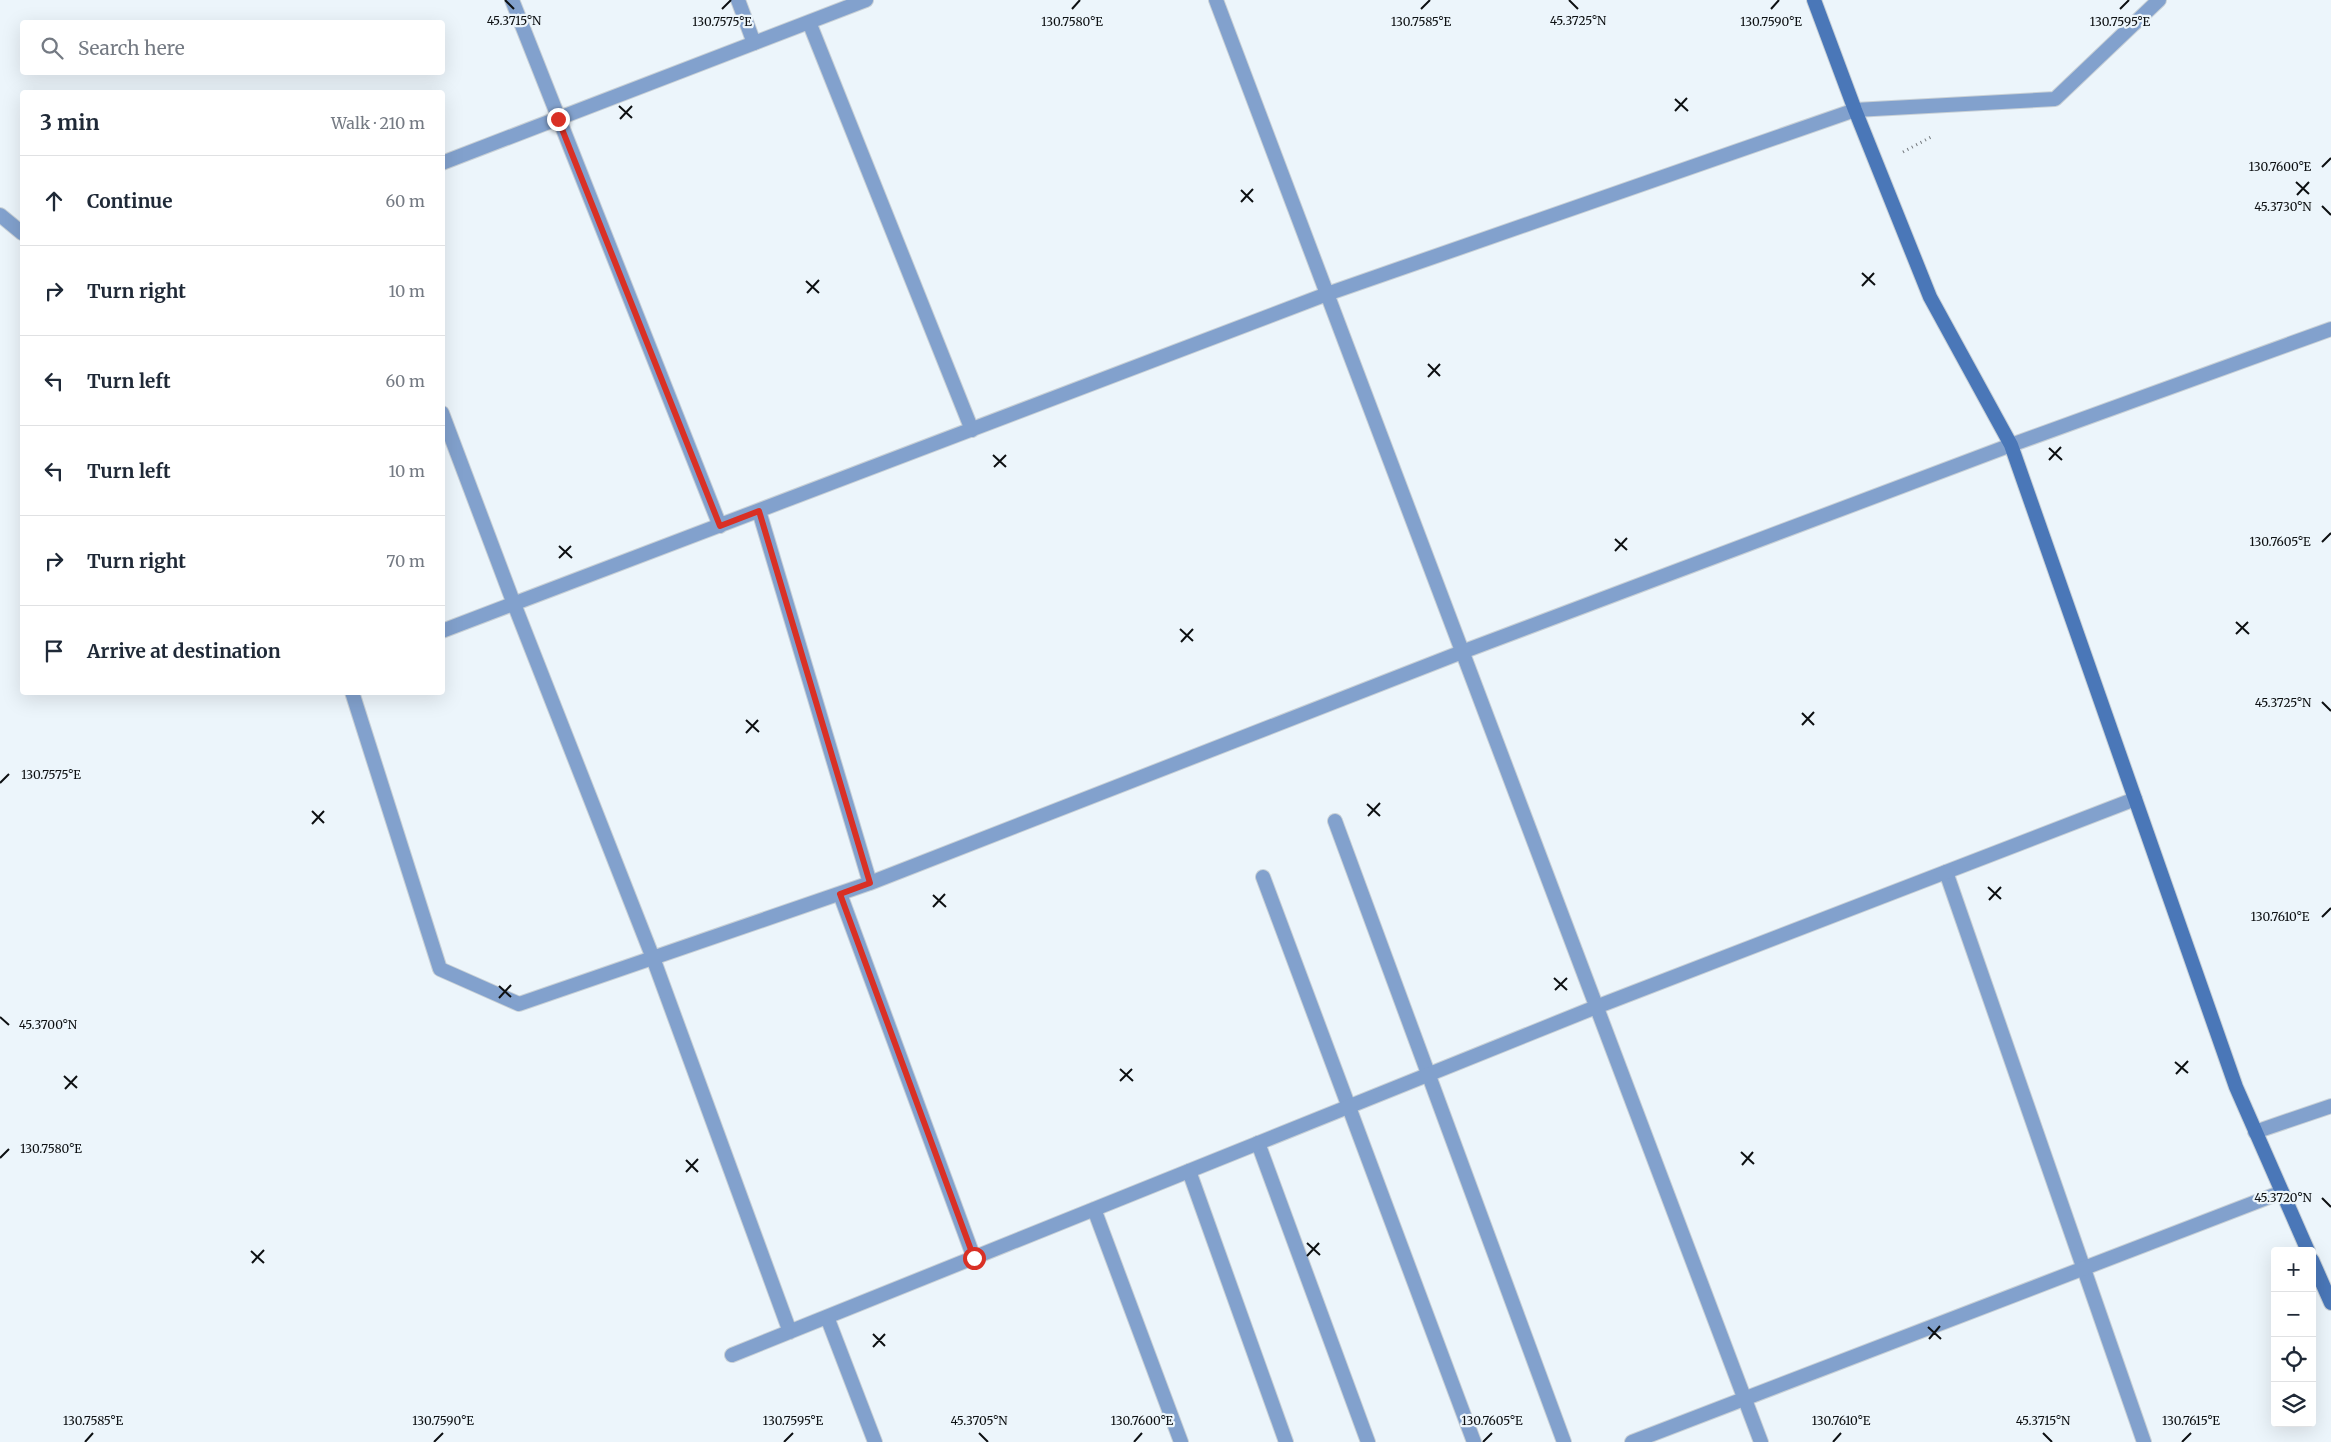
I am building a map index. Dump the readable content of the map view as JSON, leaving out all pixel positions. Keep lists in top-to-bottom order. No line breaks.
{"page":{"search":"Search here","heading":["3 min","Walk · 210 m"],"list":[["Continue","60 m"],["Turn right","10 m"],["Turn left","60 m"],["Turn left","10 m"],["Turn right","70 m"],"Arrive at destination"],"map_buttons":["+","−"]},"coordinates":["45.3715°N","45.3725°N","130.7590°E","130.7595°E","130.7575°E","130.7580°E","130.7585°E","130.7600°E","45.3730°N","130.7605°E","130.7610°E","45.3700°N","45.3720°N","130.7615°E","45.3705°N"]}
